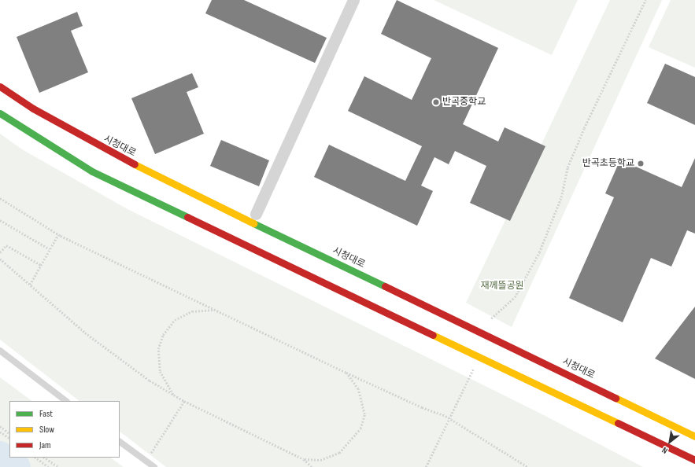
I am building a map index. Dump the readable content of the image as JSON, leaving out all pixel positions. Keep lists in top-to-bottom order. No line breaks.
{"streets":{"street":["시청대로"]},"parks":["재께뜰공원"],"places":["반곡중학교","반곡초등학교"],"legend":["Fast","Slow","Jam"],"north":"bottom left"}
